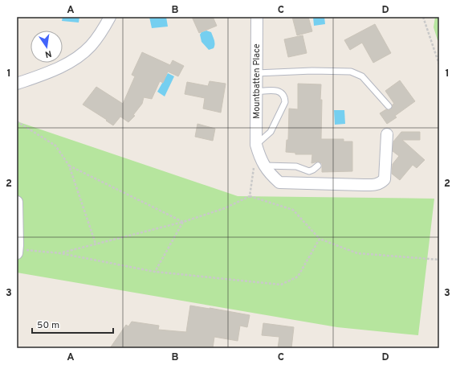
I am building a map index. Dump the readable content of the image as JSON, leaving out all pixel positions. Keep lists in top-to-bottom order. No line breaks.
{"streets":{"street":["Mountbatten Place"]},"scale_bar":"50 m","north":"bottom","grid":{"columns":["A","B","C","D"],"rows":["1","2","3"]}}
